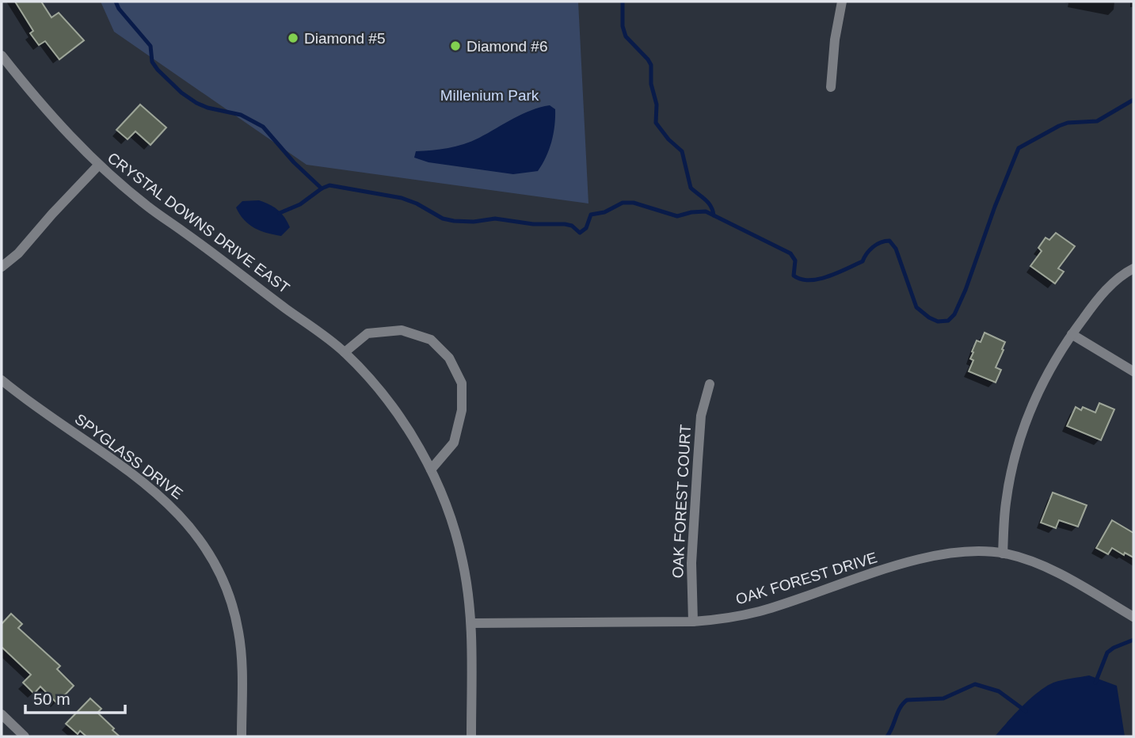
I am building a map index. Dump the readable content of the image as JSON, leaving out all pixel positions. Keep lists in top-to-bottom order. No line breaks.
{"streets":{"street":["CRYSTAL DOWNS DRIVE EAST","SPYGLASS DRIVE","OAK FOREST COURT","OAK FOREST DRIVE"]},"crossings":[["CRYSTAL DOWNS DRIVE EAST","OAK FOREST DRIVE"],["OAK FOREST COURT","OAK FOREST DRIVE"]],"parks":["Millenium Park"],"places":["Diamond #5","Diamond #6"],"scale_bar":"50 m"}
